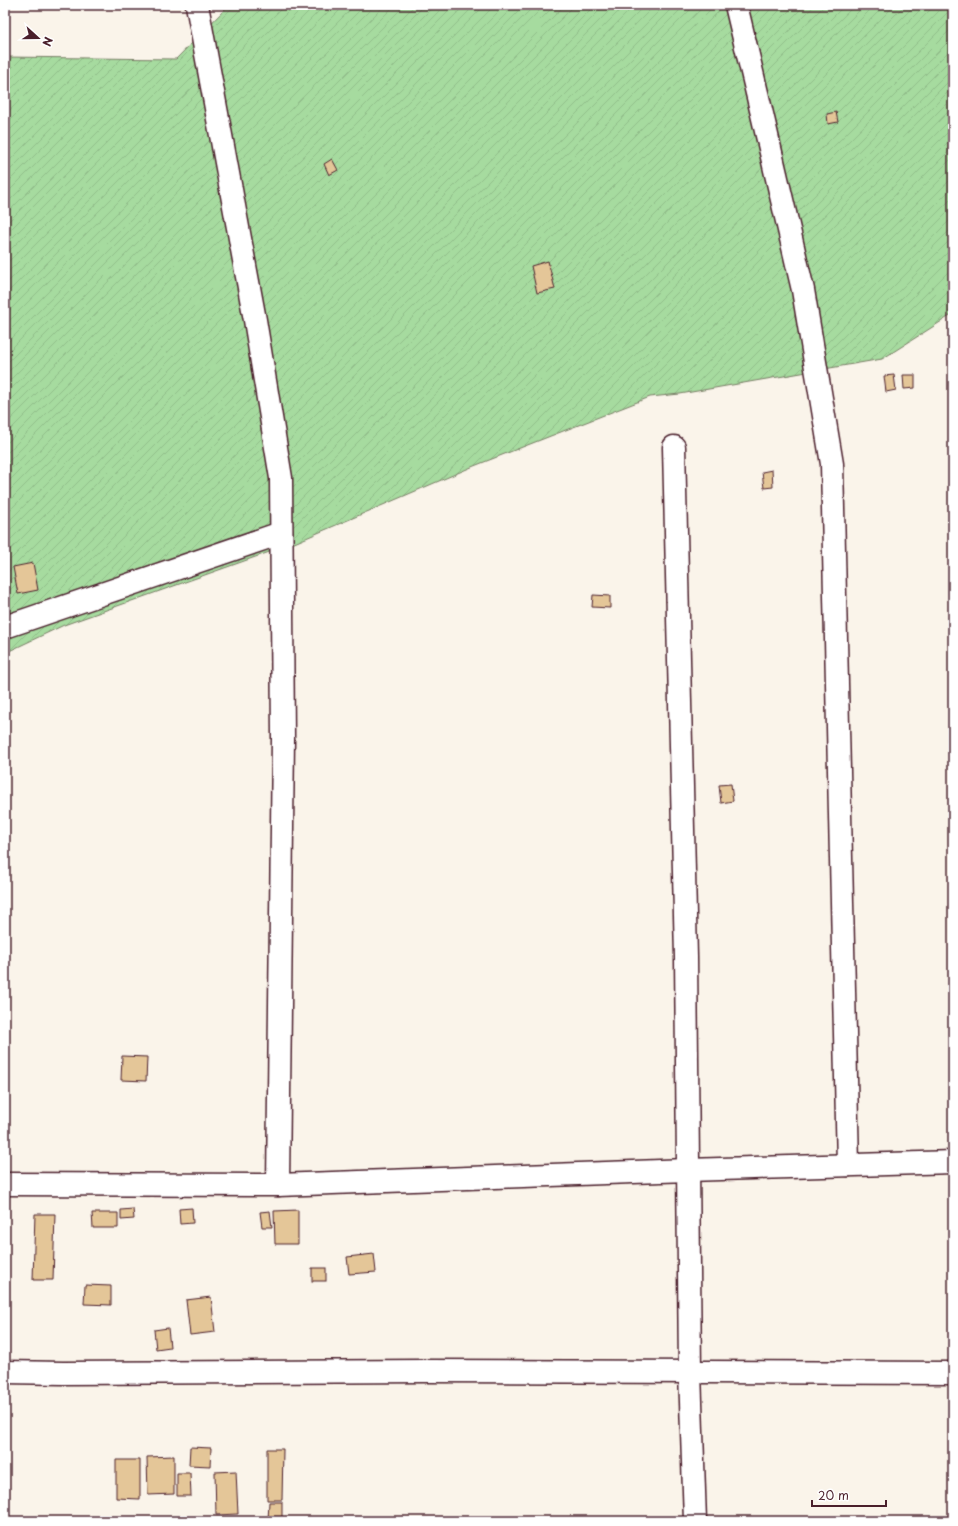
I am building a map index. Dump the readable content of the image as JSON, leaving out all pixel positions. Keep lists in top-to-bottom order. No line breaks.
{"scale_bar":"20 m","north":"right"}
